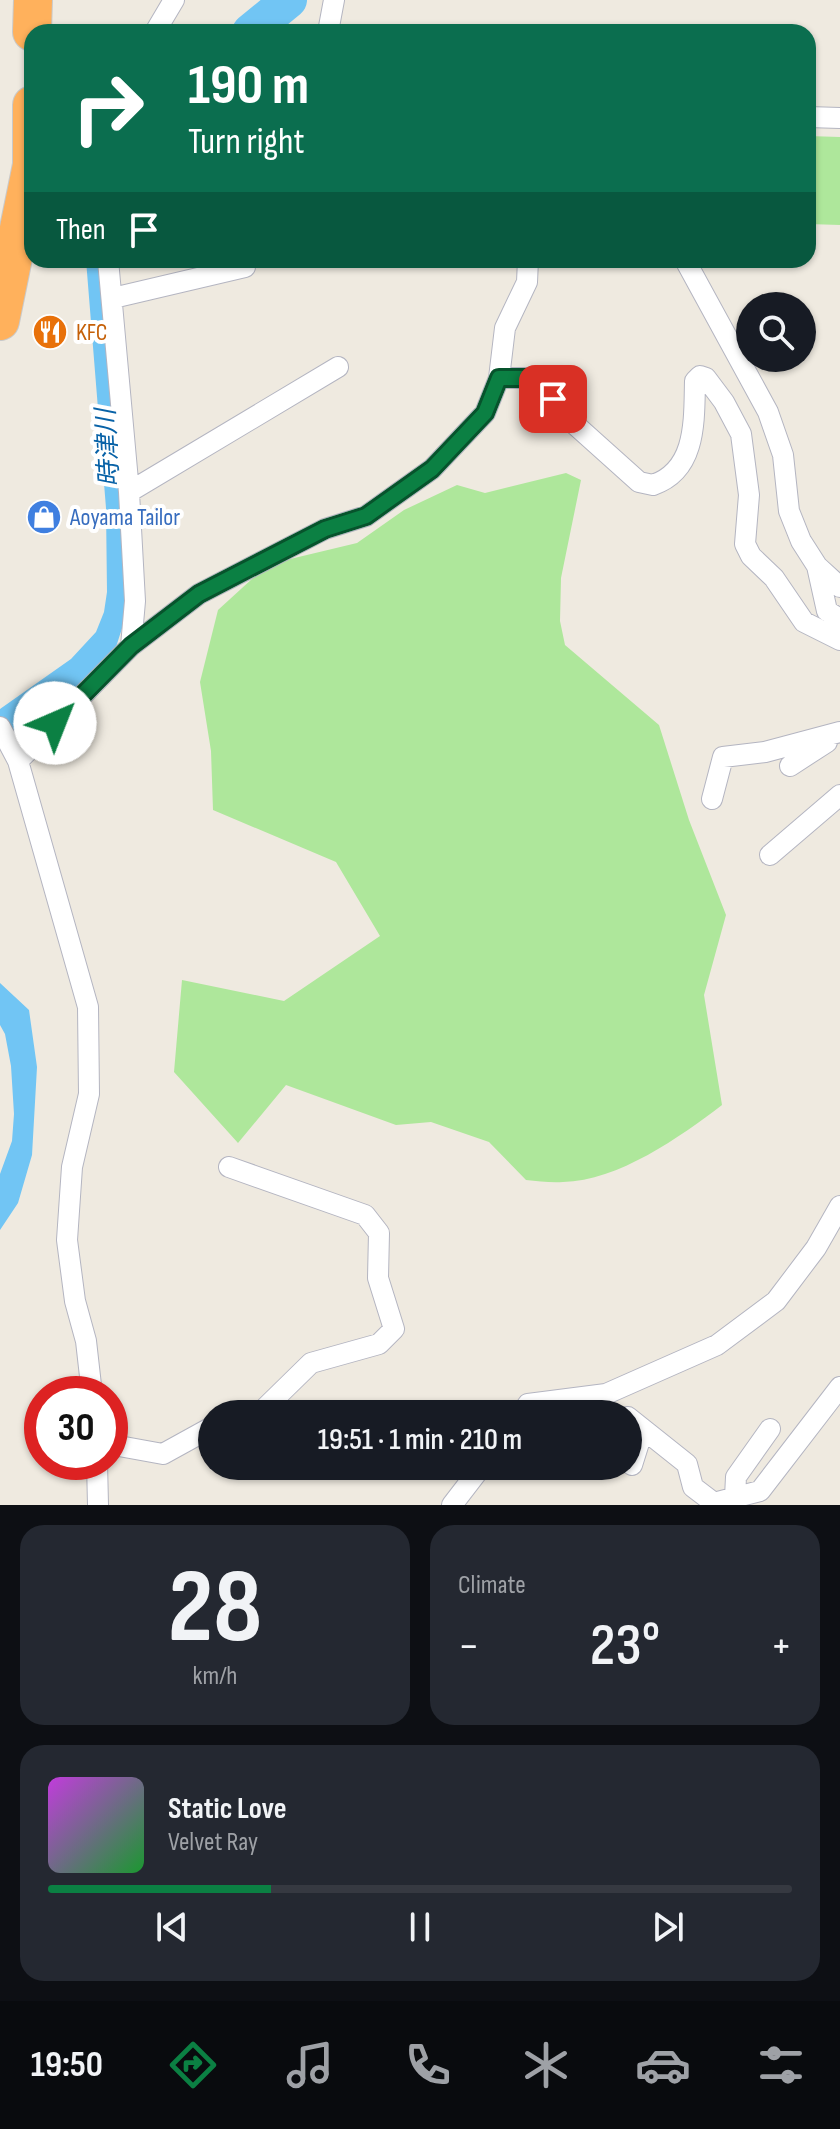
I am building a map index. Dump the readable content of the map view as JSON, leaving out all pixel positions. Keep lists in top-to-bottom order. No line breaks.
{"water":["時津川"],"places":{"restaurant":["KFC"],"shop":["Aoyama Tailor"]},"page":{"turn":["190 m","Turn right"],"then":"Then","limit":"30","trip":"19:51 · 1 min · 210 m","tile":[["28","km/h"],"Climate"],"heat":["−","23°","+"],"song":["Static Love","Velvet Ray"],"tabs":"19:50"}}
